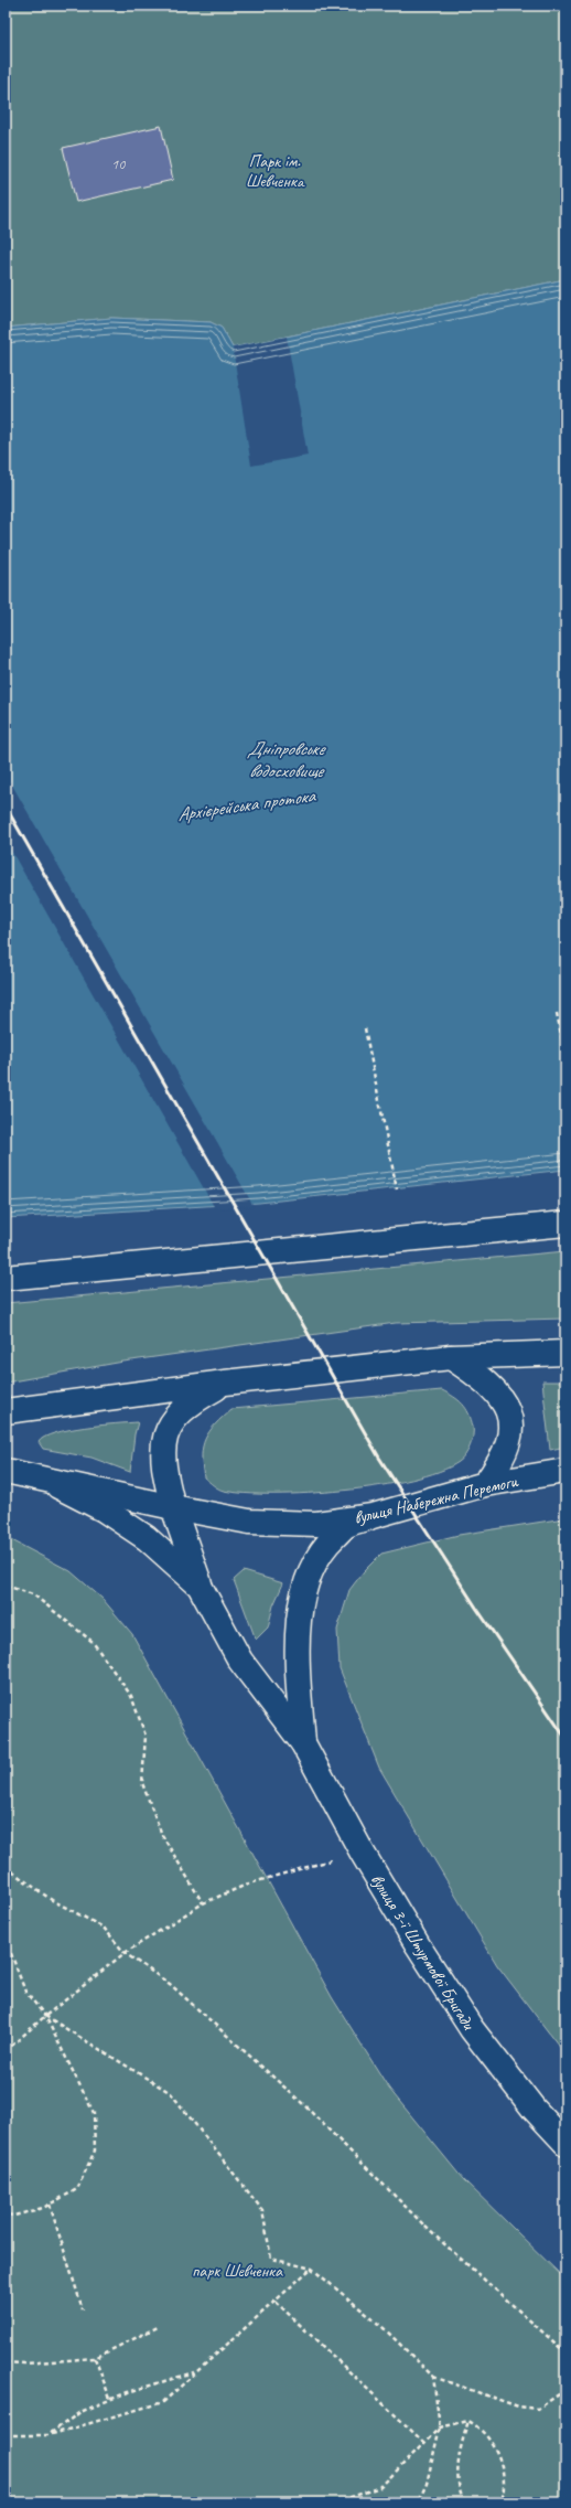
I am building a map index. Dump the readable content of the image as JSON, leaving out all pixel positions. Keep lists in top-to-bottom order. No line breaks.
{"streets":{"main road":["вулиця Набережна Перемоги","вулиця 3-ї Штурмової Бригади"]},"crossings":[["вулиця Набережна Перемоги","вулиця 3-ї Штурмової Бригади"]],"water":["Дніпровське водосховище","Архієрейська протока"],"parks":["Парк iм. Шевченка","парк Шевченка"],"house_numbers":["10"]}
